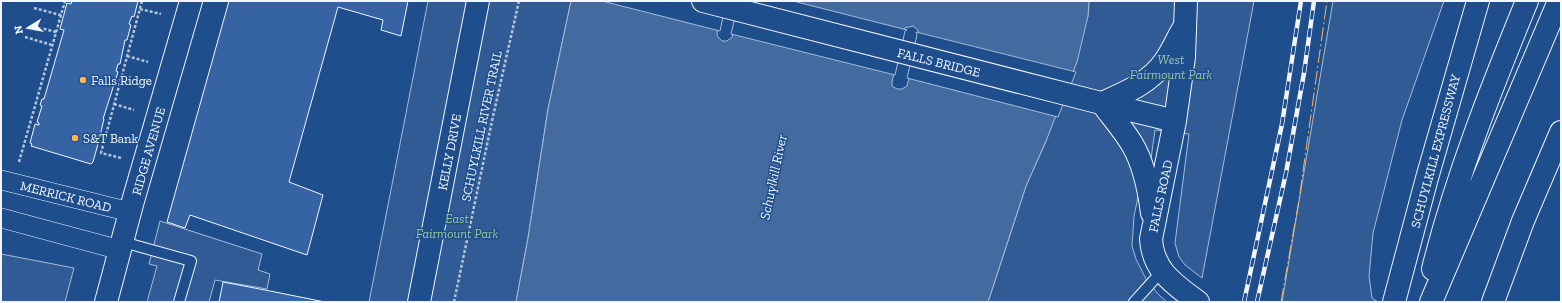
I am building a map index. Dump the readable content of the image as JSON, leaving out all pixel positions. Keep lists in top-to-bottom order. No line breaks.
{"streets":{"main road":["FALLS BRIDGE","RIDGE AVENUE","SCHUYLKILL EXPRESSWAY","KELLY DRIVE","FALLS ROAD"],"street":["MERRICK ROAD"],"path":["SCHUYLKILL RIVER TRAIL"]},"crossings":[["FALLS BRIDGE","FALLS ROAD"],["RIDGE AVENUE","MERRICK ROAD"]],"water":["Schuylkill River"],"parks":["West Fairmount Park","East Fairmount Park"],"places":["Falls Ridge","S&T Bank"],"north":"left"}
